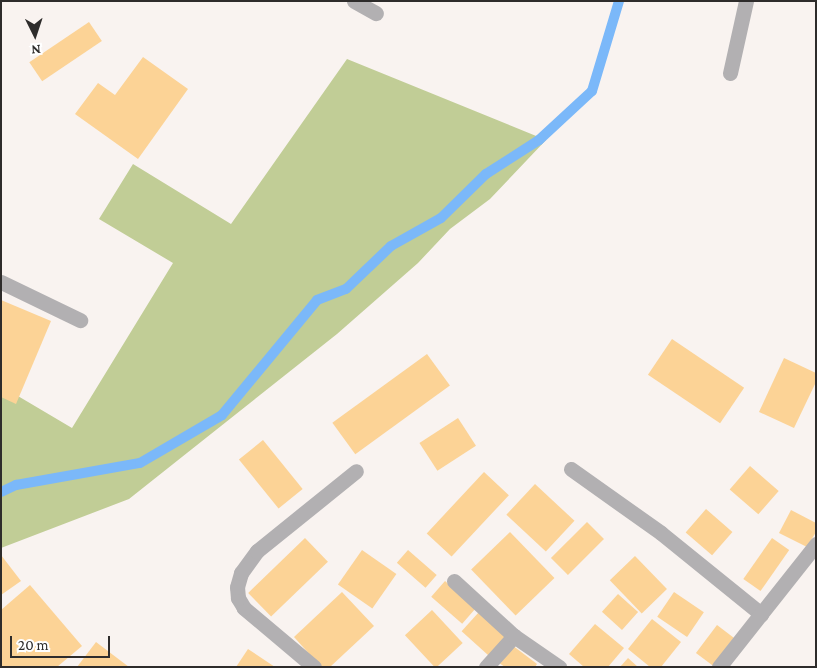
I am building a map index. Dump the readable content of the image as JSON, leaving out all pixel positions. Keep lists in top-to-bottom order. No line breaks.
{"scale_bar":"20 m","north":"bottom"}
